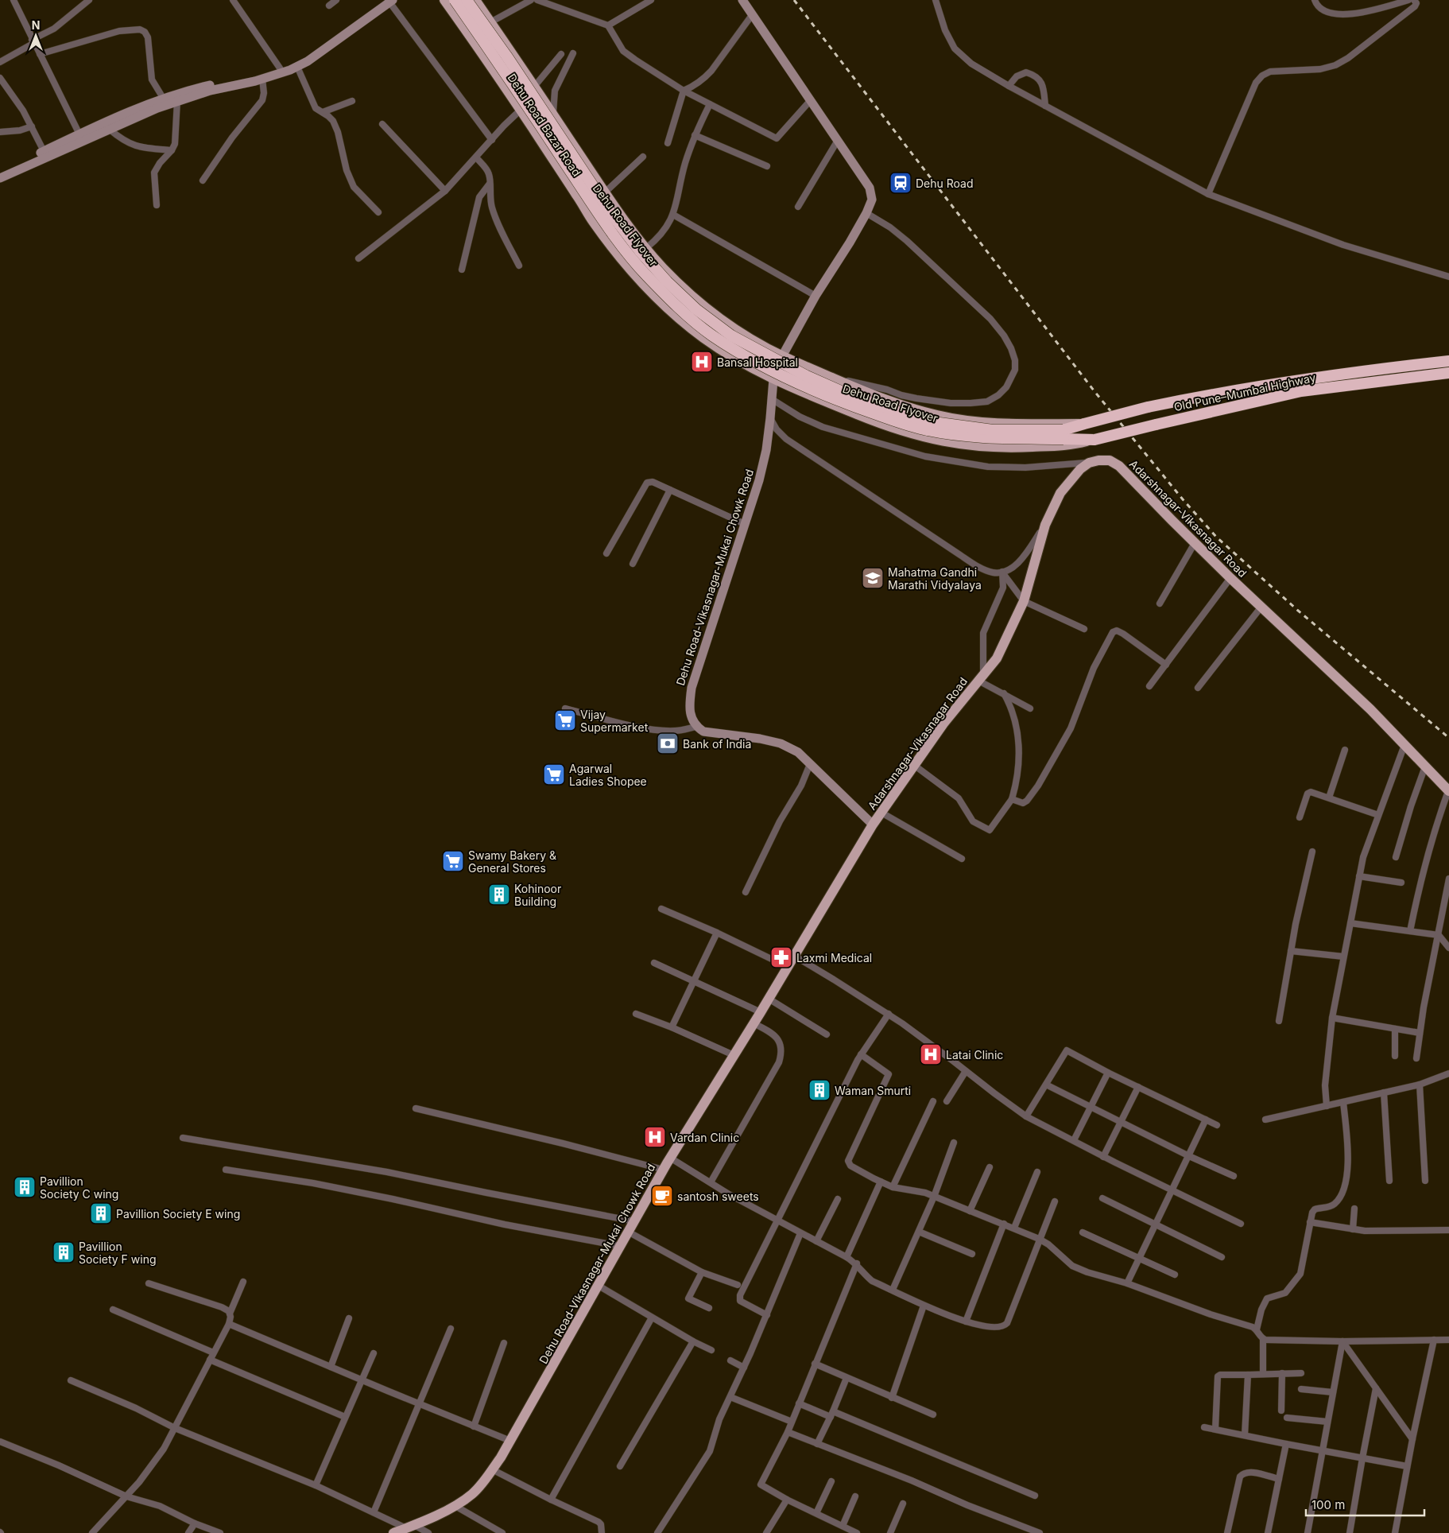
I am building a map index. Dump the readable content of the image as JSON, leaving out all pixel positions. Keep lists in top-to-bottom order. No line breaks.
{"streets":{"highway":["Dehu Road Flyover","Old Pune–Mumbai Highway"],"main road":["Dehu Road Bazar Road","Adarshnagar-Vikasnagar Road","Dehu Road-Vikasnagar-Mukai Chowk Road"]},"crossings":[["Dehu Road Bazar Road","Dehu Road Flyover"],["Dehu Road Bazar Road","Old Pune–Mumbai Highway"],["Dehu Road Bazar Road","Dehu Road-Vikasnagar-Mukai Chowk Road"],["Dehu Road Flyover","Old Pune–Mumbai Highway"],["Adarshnagar-Vikasnagar Road","Dehu Road-Vikasnagar-Mukai Chowk Road"]],"places":{"station":["Dehu Road"],"hospital":["Bansal Hospital","Latai Clinic","Vardan Clinic"],"school or university":["Mahatma Gandhi Marathi Vidyalaya"],"supermarket":["Vijay Supermarket","Agarwal Ladies Shopee","Swamy Bakery & General Stores"],"bank":["Bank of India"],"building":["Kohinoor Building","Waman Smurti","Pavillion Society C wing","Pavillion Society E wing","Pavillion Society F wing"],"pharmacy":["Laxmi Medical"],"cafe":["santosh sweets"]},"scale_bar":"100 m","north":"top"}
